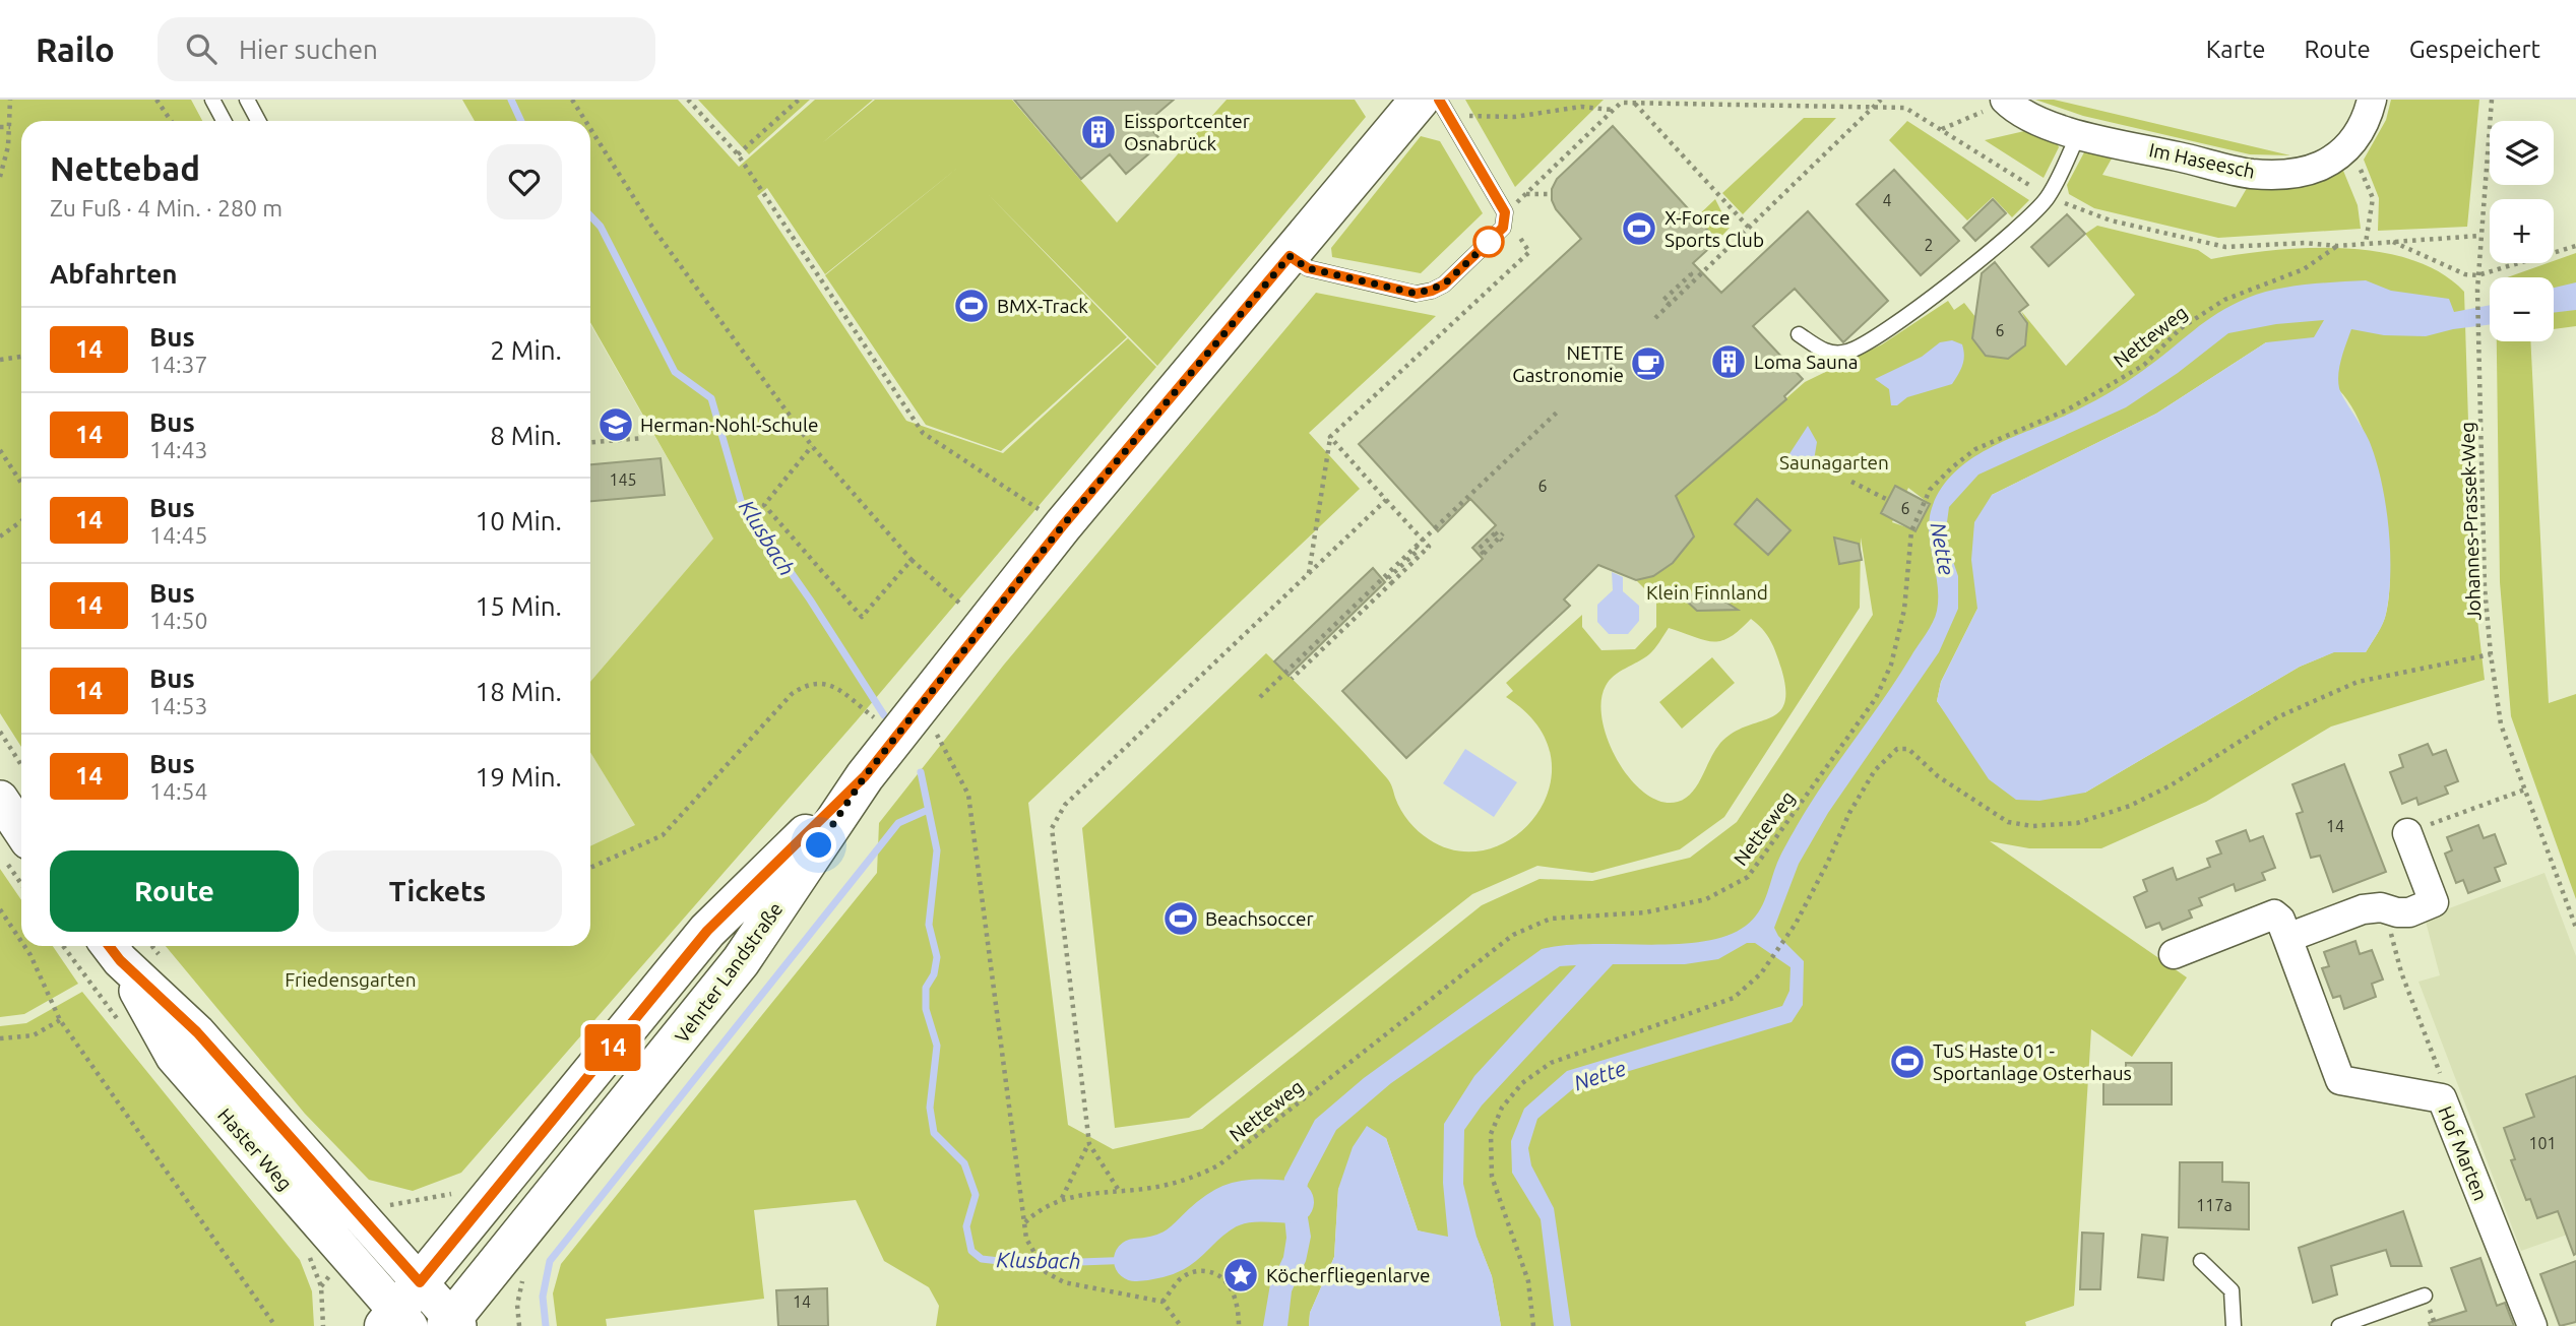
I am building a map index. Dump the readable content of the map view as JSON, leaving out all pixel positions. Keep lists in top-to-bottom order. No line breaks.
{"streets":{"main road":["Vehrter Landstraße"],"street":["Im Haseesch","Haster Weg","Hof Marten"],"path":["Netteweg","Johannes-Prassek-Weg"]},"crossings":[["Vehrter Landstraße","Haster Weg"]],"water":["Klusbach","Nette"],"parks":["Saunagarten","Klein Finnland","Friedensgarten"],"places":{"building":["Eissportcenter Osnabrück","Loma Sauna"],"sports":["X-Force Sports Club","BMX-Track","Beachsoccer","TuS Haste 01 - Sportanlage Osterhaus"],"cafe":["NETTE Gastronomie"],"school or university":["Herman-Nohl-Schule"],"place":["Köcherfliegenlarve"]},"lines":["bus line 14"],"house_numbers":["4","2","6","145","6","6","14","101","117a","14"],"page":{"header":"Railo","search":"Hier suchen","nav":["Karte","Route","Gespeichert"],"on_map":"14","map_buttons":["+","−"],"heading":[["Nettebad","Zu Fuß · 4 Min. · 280 m"],"Abfahrten"],"list":[{"mark":"14","name":"Bus","note":"14:37","value":"2 Min."},{"mark":"14","name":"Bus","note":"14:43","value":"8 Min."},{"mark":"14","name":"Bus","note":"14:45","value":"10 Min."},{"mark":"14","name":"Bus","note":"14:50","value":"15 Min."},{"mark":"14","name":"Bus","note":"14:53","value":"18 Min."},{"mark":"14","name":"Bus","note":"14:54","value":"19 Min."}],"buttons":["Route","Tickets"]}}
